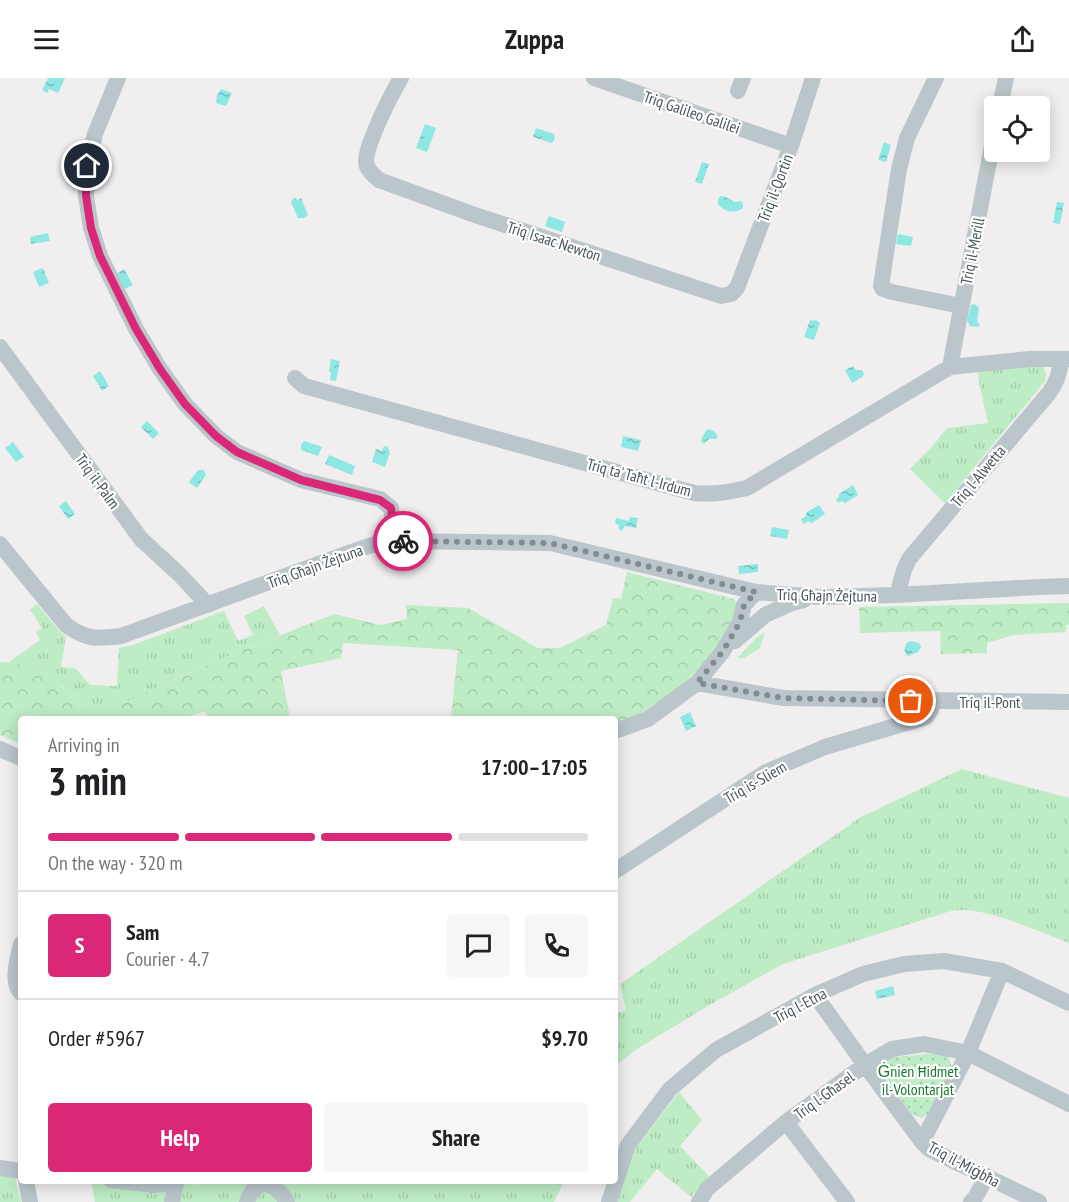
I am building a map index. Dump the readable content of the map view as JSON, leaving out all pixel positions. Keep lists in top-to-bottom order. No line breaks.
{"streets":{"street":["Triq Galileo Galilei","Triq il-Qortin","Triq Isaac Newton","Triq il-Merill","Triq l-Alwetta","Triq ta' Taħt l-Irdum","Triq il-Palm","Triq Għajn Żejtuna","Triq il-Pont","Triq is-Sliem","Triq l-Etna","Triq l-Għasel","Triq il-Miġbħa"]},"crossings":[["Triq Galileo Galilei","Triq il-Qortin"],["Triq il-Qortin","Triq Isaac Newton"],["Triq il-Merill","Triq ta' Taħt l-Irdum"],["Triq l-Alwetta","Triq ta' Taħt l-Irdum"],["Triq l-Alwetta","Triq Għajn Żejtuna"],["Triq il-Palm","Triq Għajn Żejtuna"],["Triq il-Pont","Triq is-Sliem"],["Triq l-Etna","Triq il-Miġbħa"],["Triq l-Għasel","Triq il-Miġbħa"]],"parks":["Ġnien Ħidmet il-Volontarjat"],"page":{"header":"Zuppa","heading":["3 min","Arriving in","17:00–17:05"],"panel":["Sam","Courier · 4.7","Order #5967","$9.70"],"bar":"On the way · 320 m","round":"S","buttons":["Help","Share"]}}
